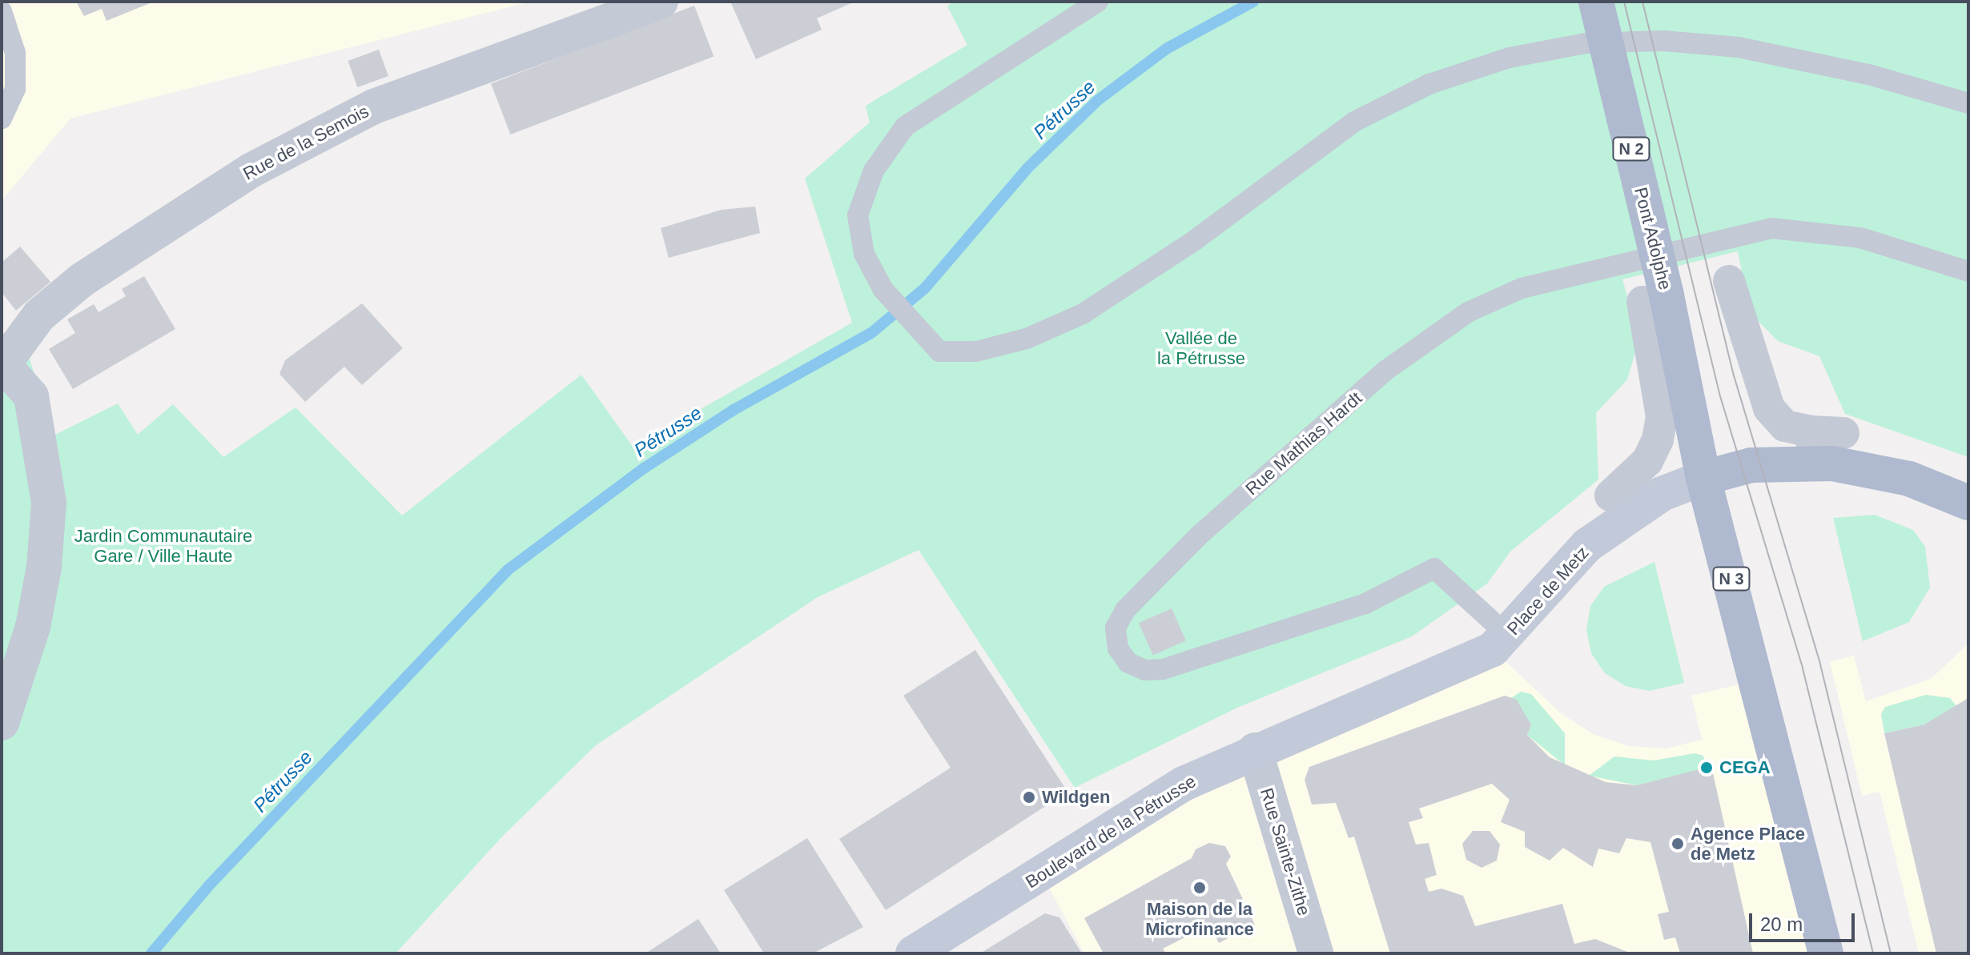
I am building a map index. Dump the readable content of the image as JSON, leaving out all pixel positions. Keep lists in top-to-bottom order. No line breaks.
{"streets":{"main road":["N 2","Pont Adolphe","N 3","Place de Metz","Boulevard de la Pétrusse"],"street":["Rue de la Semois","Rue Sainte-Zithe"],"lane":["Rue Mathias Hardt"]},"crossings":[["Pont Adolphe","N 3"],["Pont Adolphe","Place de Metz"],["Rue Mathias Hardt","Place de Metz"],["Rue Mathias Hardt","Boulevard de la Pétrusse"],["N 3","Place de Metz"],["Place de Metz","Boulevard de la Pétrusse"],["Boulevard de la Pétrusse","Rue Sainte-Zithe"]],"water":["Pétrusse"],"parks":["Vallée de la Pétrusse","Jardin Communautaire Gare / Ville Haute"],"places":["CEGA","Wildgen","Agence Place de Metz","Maison de la Microfinance"],"scale_bar":"20 m"}
